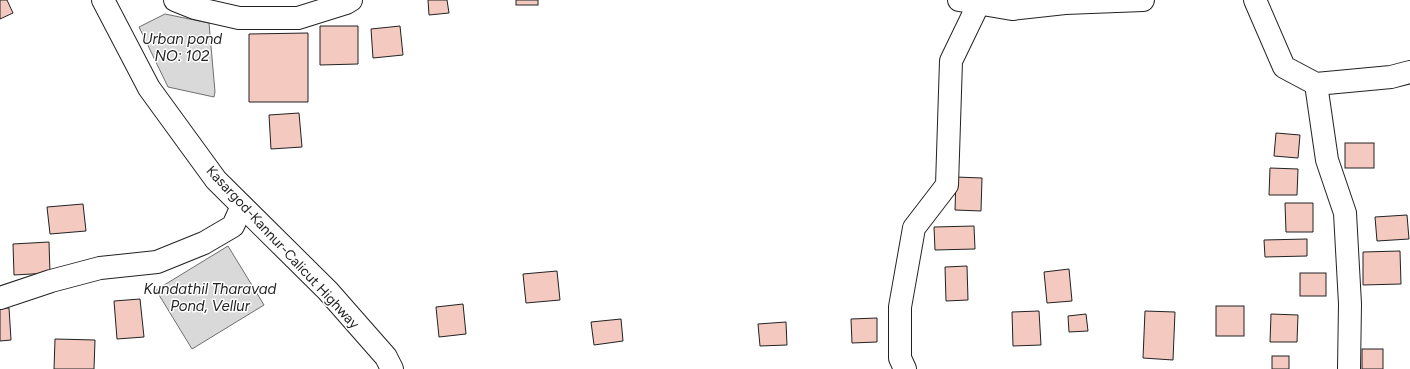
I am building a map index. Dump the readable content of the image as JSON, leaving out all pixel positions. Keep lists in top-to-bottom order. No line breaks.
{"streets":{"main road":["Kasargod-Kannur-Calicut Highway"]},"water":["Urban pond NO: 102","Kundathil Tharavad Pond, Vellur"]}
